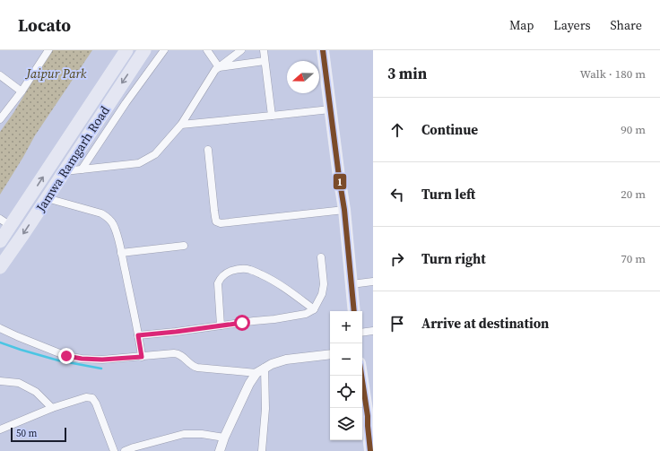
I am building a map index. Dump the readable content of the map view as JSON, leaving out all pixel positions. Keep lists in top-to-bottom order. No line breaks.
{"streets":{"highway":["Jamwa Ramgarh Road"]},"parks":["Jaipur Park"],"lines":["transit line 1"],"scale_bar":"50 m","north":"left","page":{"header":"Locato","nav":["Map","Layers","Share"],"heading":["3 min","Walk · 180 m"],"list":[["Continue","90 m"],["Turn left","20 m"],["Turn right","70 m"],"Arrive at destination"],"map_buttons":["+","−"],"scale":"50 m"}}
